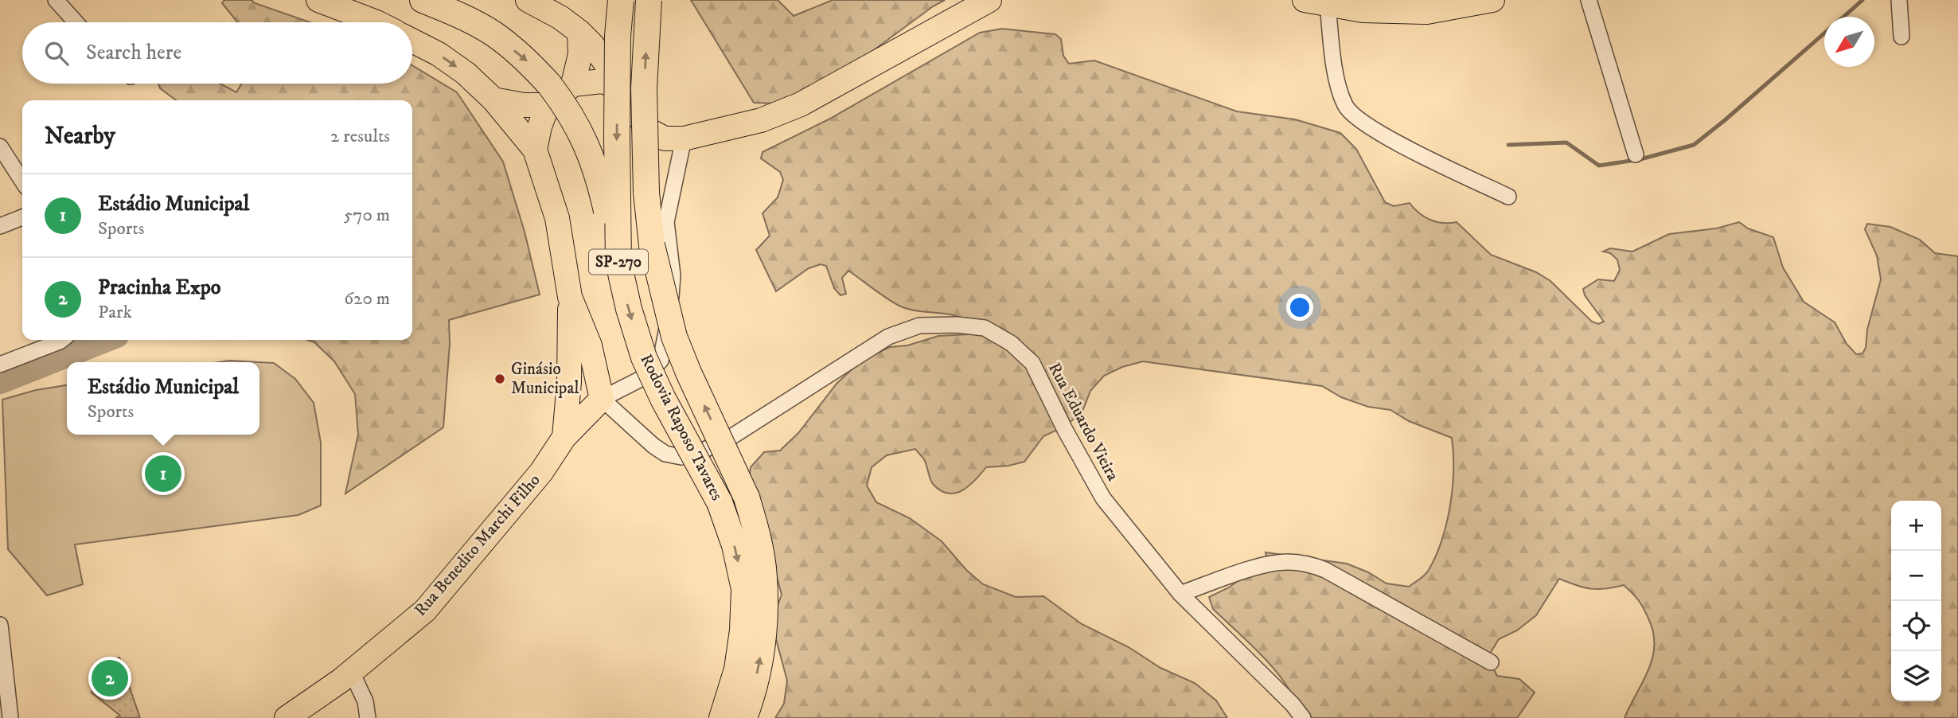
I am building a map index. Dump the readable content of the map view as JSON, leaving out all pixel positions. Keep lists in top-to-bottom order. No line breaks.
{"streets":{"highway":["SP-270","Rodovia Raposo Tavares"],"main road":["Rua Benedito Marchi Filho"],"street":["Rua Eduardo Vieira"]},"crossings":[["SP-270","Rua Eduardo Vieira"],["SP-270","Rua Benedito Marchi Filho"],["Rua Eduardo Vieira","Rua Benedito Marchi Filho"]],"places":["Ginásio Municipal"],"north":"bottom left","page":{"search":"Search here","heading":["Nearby","2 results"],"list":[{"mark":"1","name":"Estádio Municipal","note":"Sports","value":"570 m"},{"mark":"2","name":"Pracinha Expo","note":"Park","value":"620 m"}],"popup":["Estádio Municipal","Sports"],"pins":["1","2"],"map_buttons":["+","−"]}}
